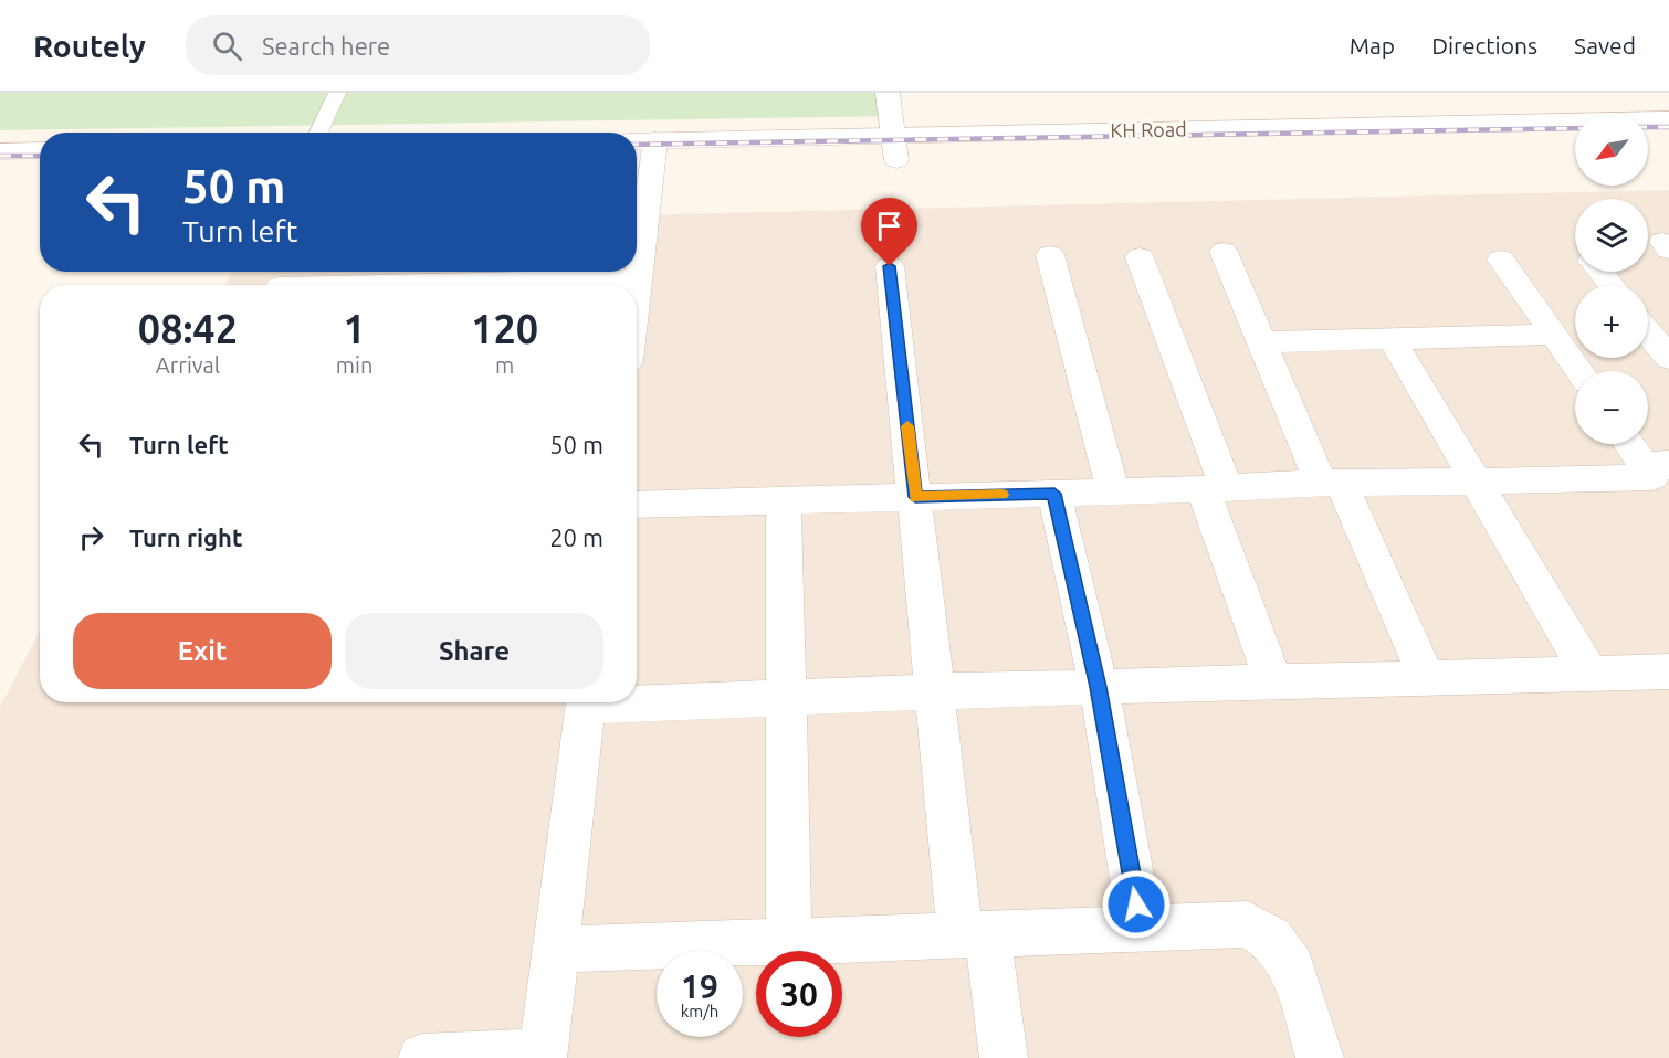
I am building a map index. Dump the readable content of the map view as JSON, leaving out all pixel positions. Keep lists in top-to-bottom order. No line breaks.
{"streets":{"street":["KH Road"]},"north":"bottom left","page":{"header":"Routely","search":"Search here","nav":["Map","Directions","Saved"],"map_buttons":["+","−"],"turn":["50 m","Turn left"],"eta":["08:42","Arrival","1","min","120","m"],"list":[{"name":"Turn left","value":"50 m"},{"name":"Turn right","value":"20 m"}],"buttons":["Exit","Share"],"speed":"19 km/h","limit":"30"}}
